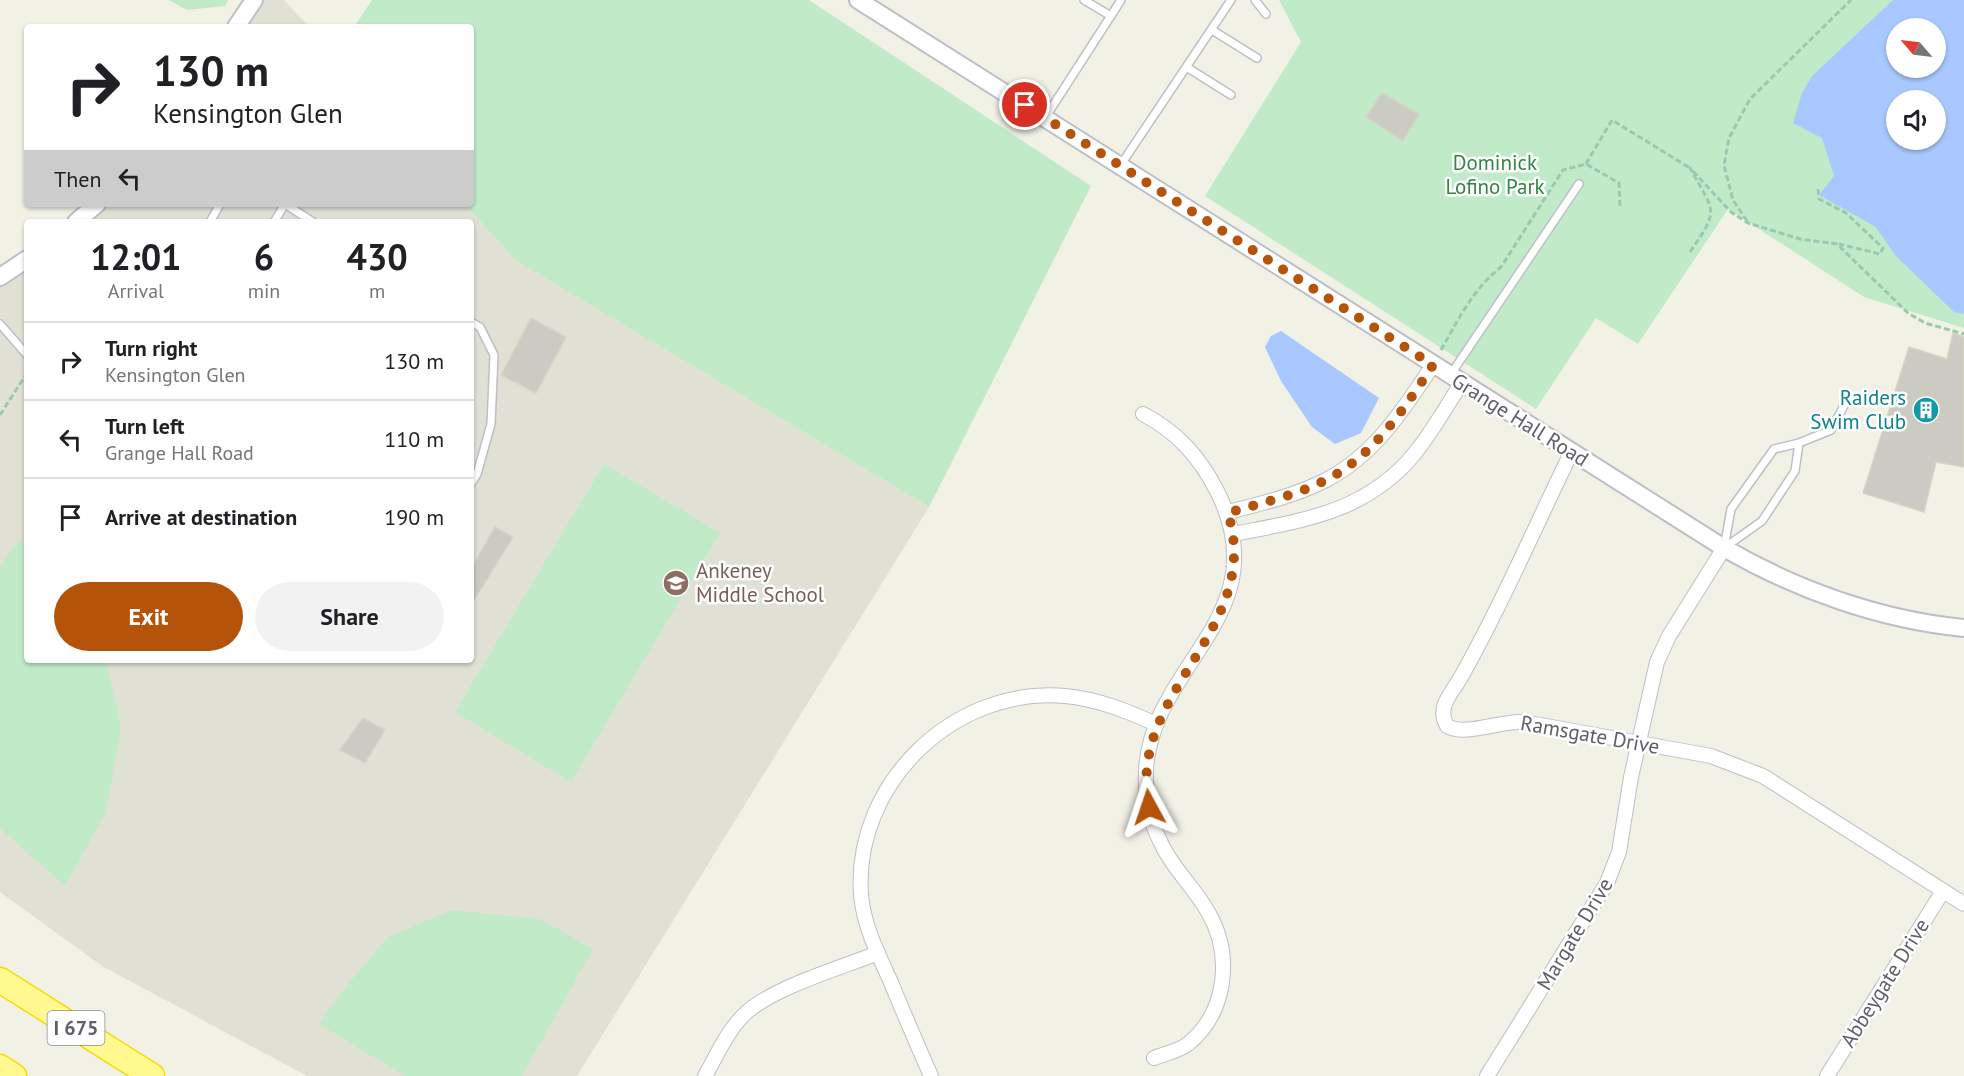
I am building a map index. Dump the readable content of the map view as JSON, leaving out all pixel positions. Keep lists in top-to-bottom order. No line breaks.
{"streets":{"highway":["I 675"],"street":["Grange Hall Road","Ramsgate Drive","Margate Drive","Abbeygate Drive"]},"crossings":[["Grange Hall Road","Ramsgate Drive"],["Grange Hall Road","Margate Drive"],["Ramsgate Drive","Margate Drive"],["Ramsgate Drive","Abbeygate Drive"]],"parks":["Dominick Lofino Park"],"places":{"building":["Raiders Swim Club"],"school or university":["Ankeney Middle School"]},"north":"top left","page":{"turn":["130 m","Kensington Glen"],"then":"Then","eta":["12:01","Arrival","6","min","430","m"],"list":[{"name":"Turn right","note":"Kensington Glen","value":"130 m"},{"name":"Turn left","note":"Grange Hall Road","value":"110 m"},{"name":"Arrive at destination","value":"190 m"}],"buttons":["Exit","Share"]}}
